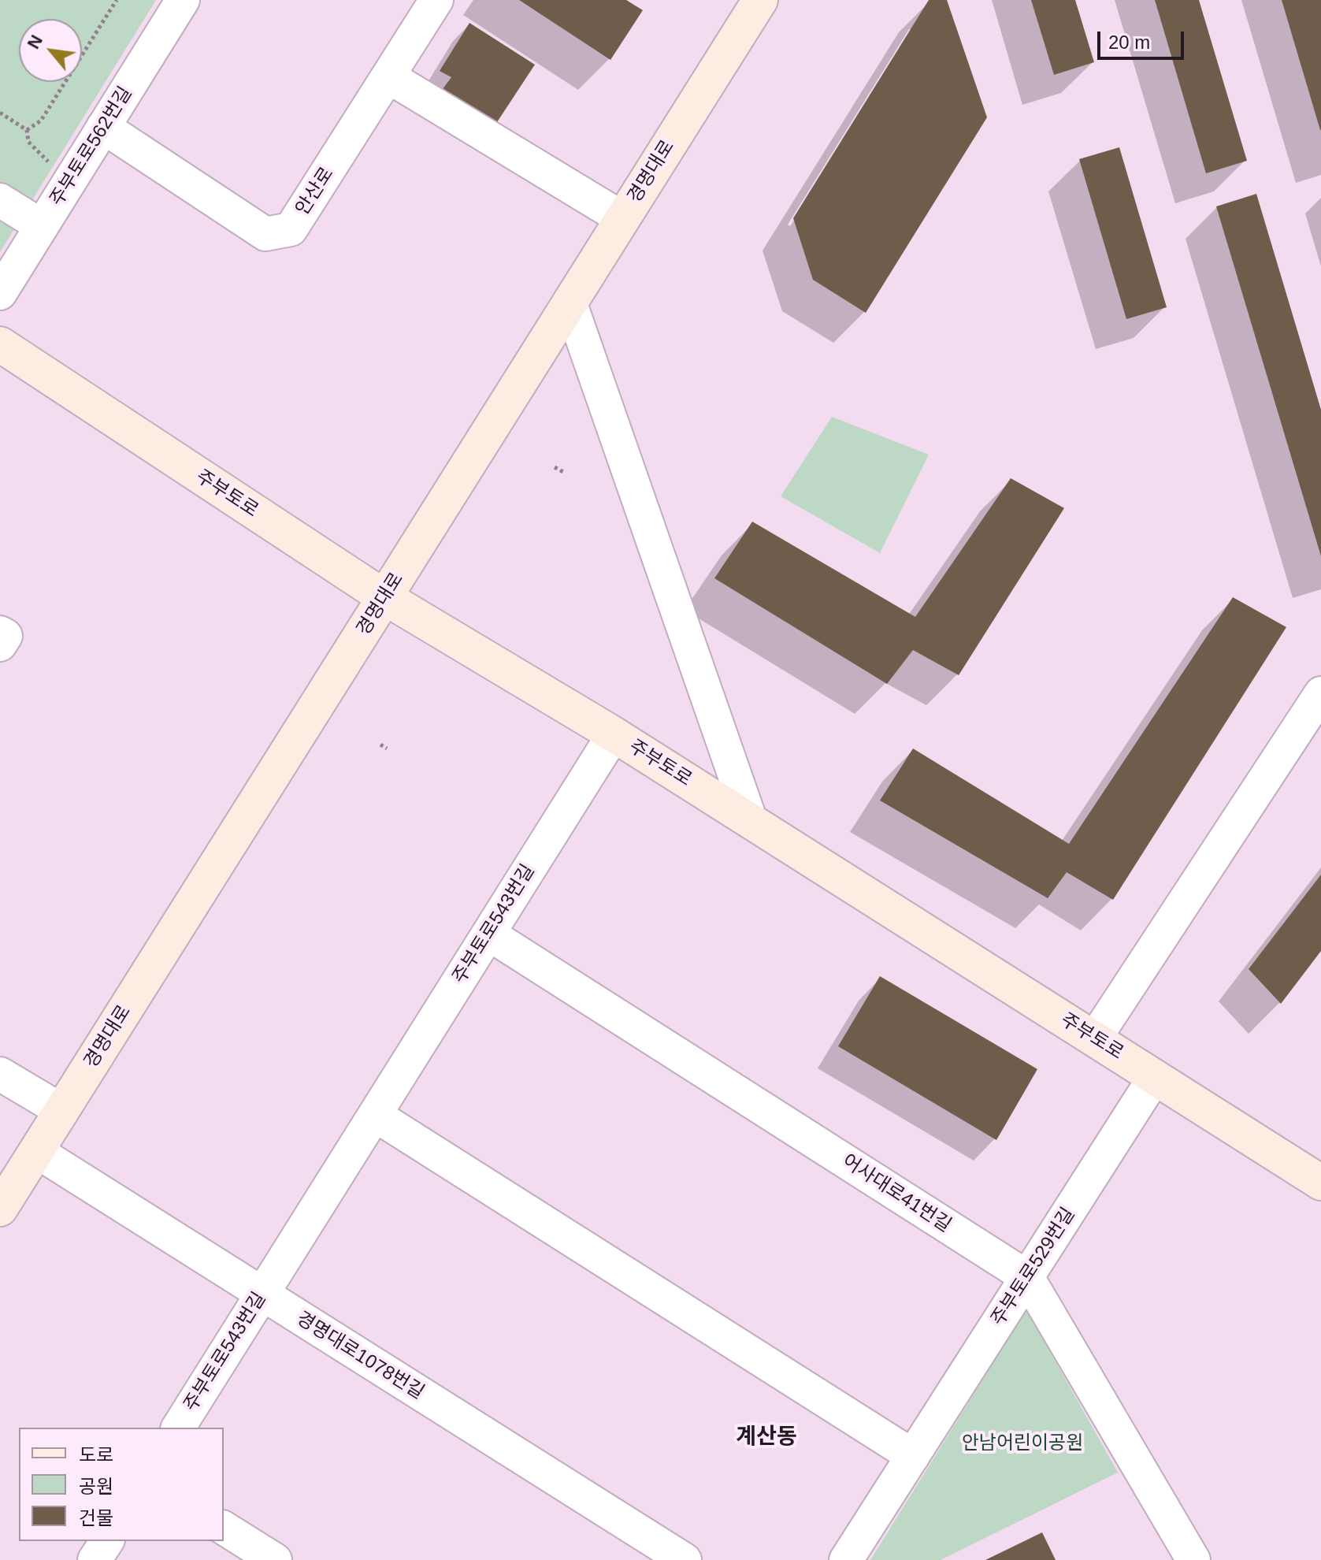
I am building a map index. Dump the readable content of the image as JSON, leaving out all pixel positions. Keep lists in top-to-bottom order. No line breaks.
{"streets":{"main road":["경명대로","주부토로"],"street":["주부토로562번길","안산로","주부토로543번길","어사대로41번길","주부토로529번길","경명대로1078번길"]},"crossings":[["주부토로562번길","안산로"],["경명대로","주부토로"],["경명대로","경명대로1078번길"],["주부토로","주부토로543번길"],["주부토로","주부토로529번길"],["주부토로543번길","어사대로41번길"],["주부토로543번길","경명대로1078번길"],["어사대로41번길","주부토로529번길"]],"districts":["계산동"],"parks":["안남어린이공원"],"legend":["도로","공원","건물"],"scale_bar":"20 m","north":"top left"}
